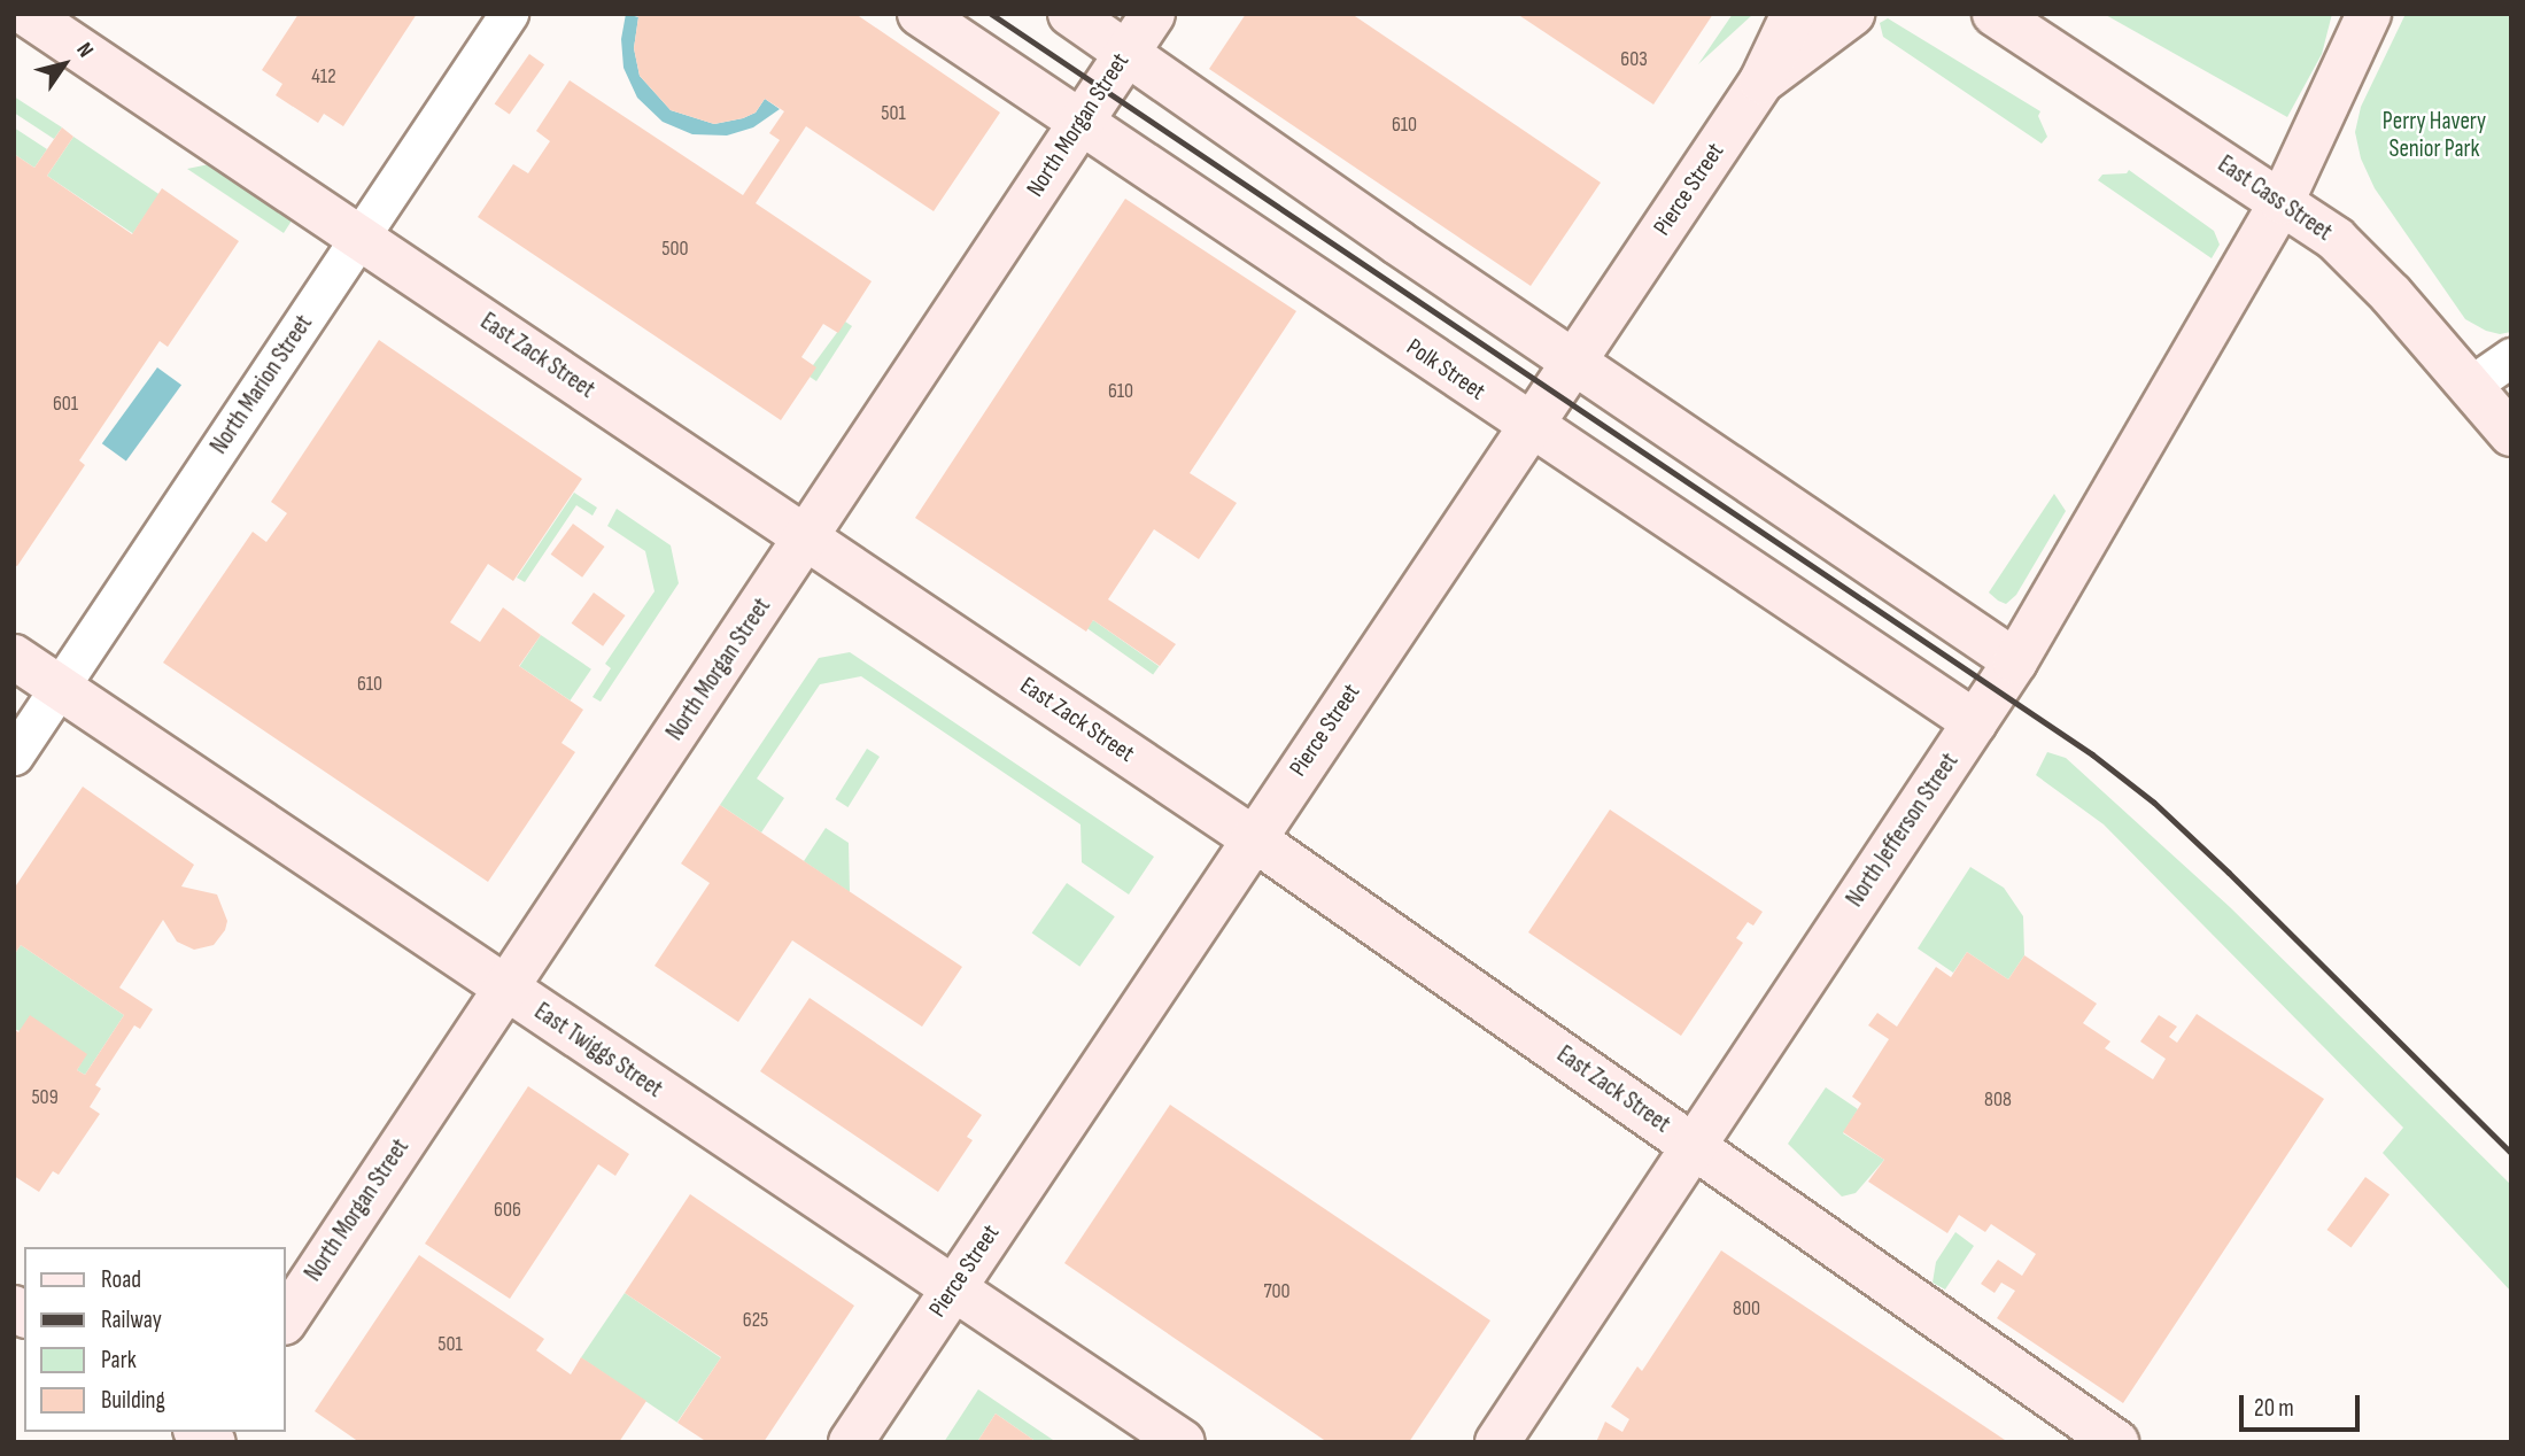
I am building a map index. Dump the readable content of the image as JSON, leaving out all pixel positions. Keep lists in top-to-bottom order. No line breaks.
{"streets":{"street":["North Morgan Street","Pierce Street","East Cass Street","East Zack Street","Polk Street","North Marion Street","North Jefferson Street","East Twiggs Street"]},"crossings":[["North Morgan Street","East Zack Street"],["North Morgan Street","Polk Street"],["North Morgan Street","East Twiggs Street"],["Pierce Street","East Zack Street"],["Pierce Street","Polk Street"],["Pierce Street","East Twiggs Street"],["East Cass Street","North Jefferson Street"],["East Zack Street","North Marion Street"],["East Zack Street","North Jefferson Street"],["Polk Street","North Jefferson Street"],["North Marion Street","East Twiggs Street"]],"parks":["Perry Havery Senior Park"],"house_numbers":["603","412","501","610","500","610","601","610","509","808","606","700","800","625","501"],"legend":["Road","Railway","Park","Building"],"scale_bar":"20 m","north":"top right"}
